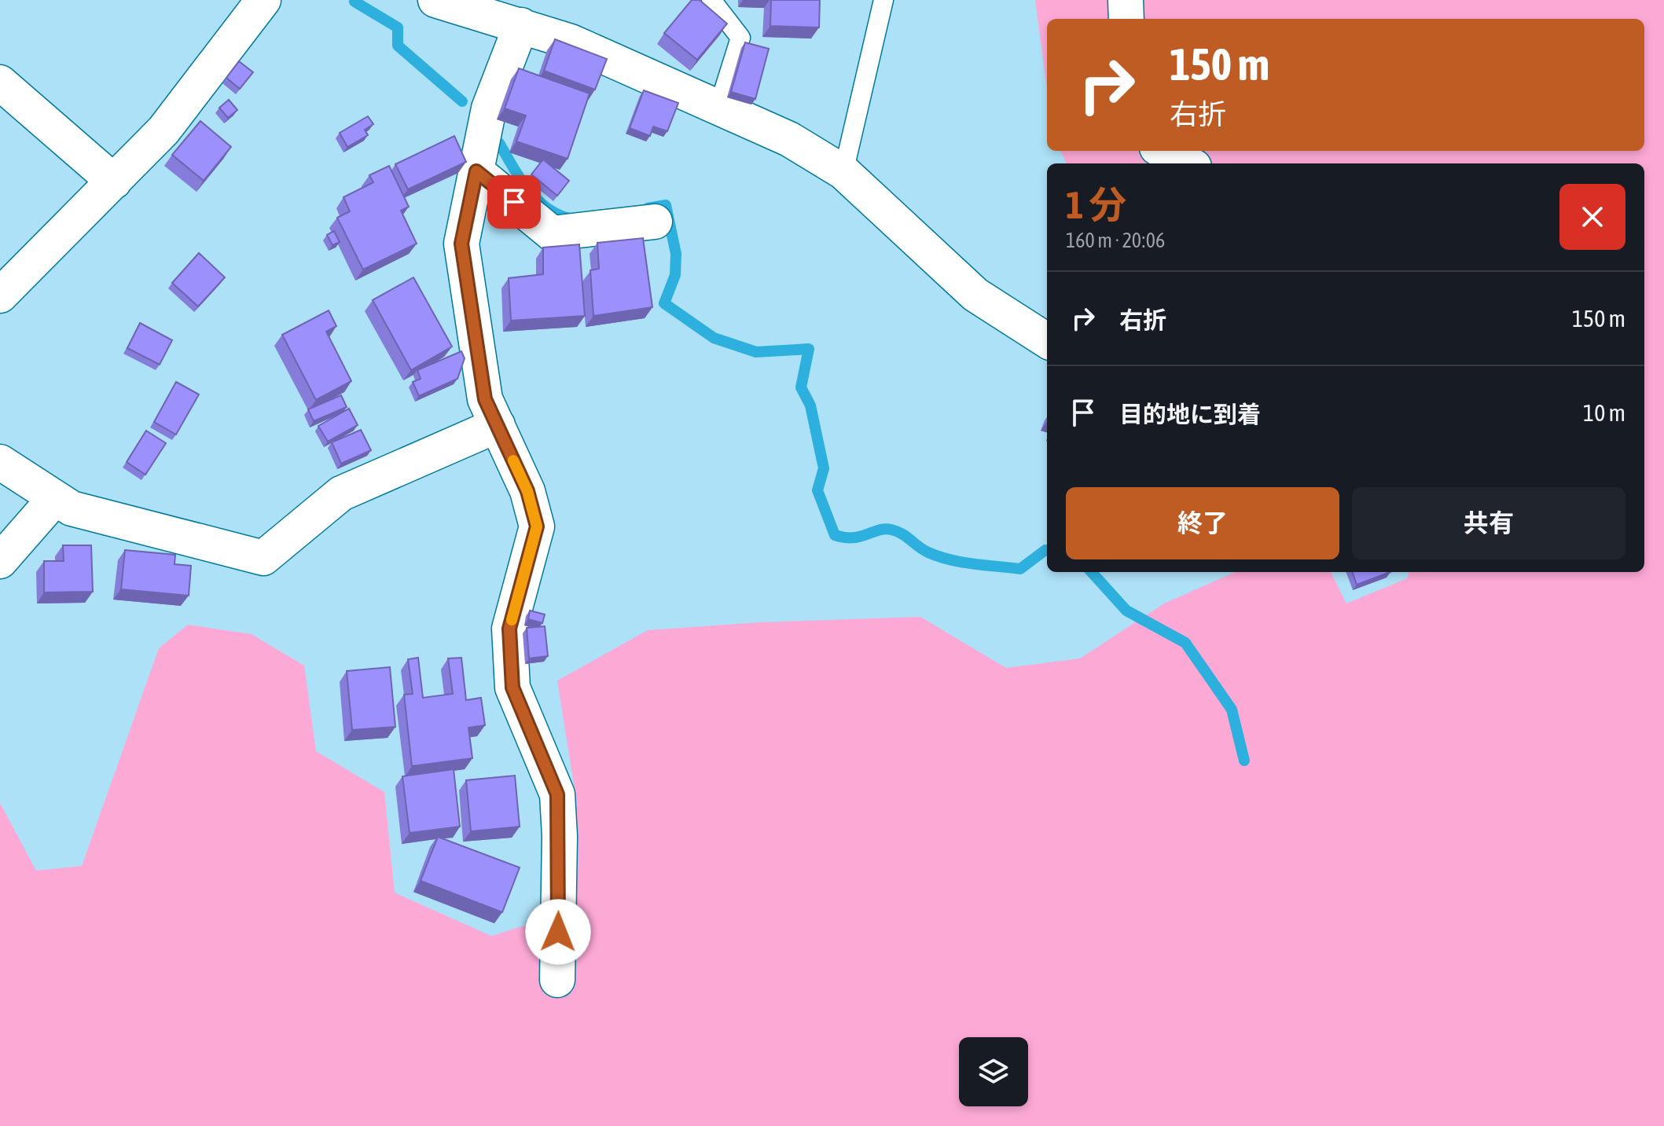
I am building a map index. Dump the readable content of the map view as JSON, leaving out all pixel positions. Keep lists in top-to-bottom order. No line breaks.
{"page":{"turn":["150 m","右折"],"heading":["1 分","160 m · 20:06"],"list":[{"name":"右折","value":"150 m"},{"name":"目的地に到着","value":"10 m"}],"buttons":["終了","共有"]}}
